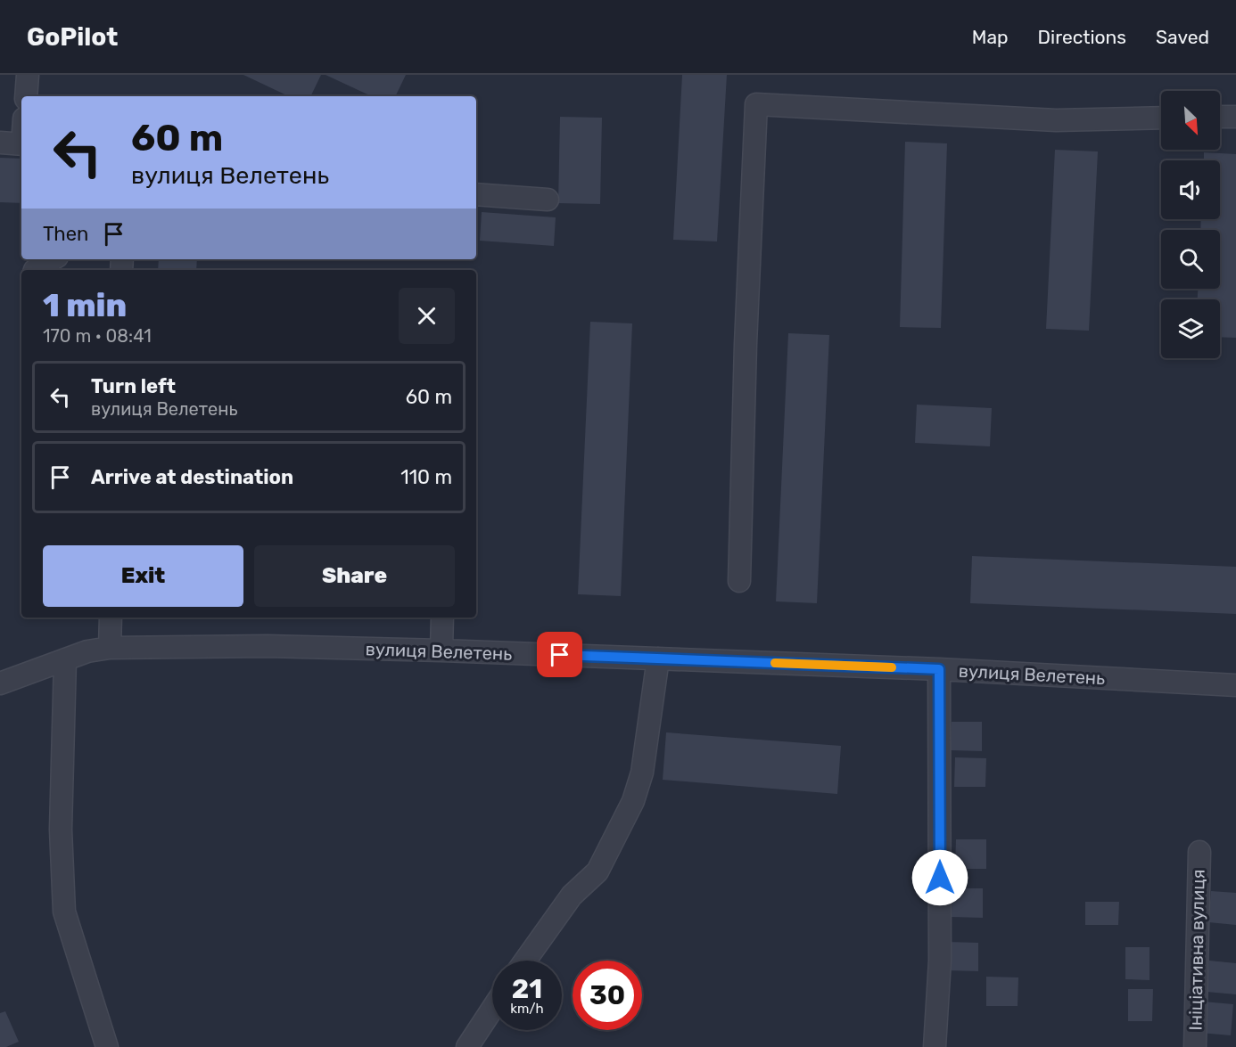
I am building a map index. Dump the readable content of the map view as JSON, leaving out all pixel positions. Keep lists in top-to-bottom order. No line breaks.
{"streets":{"street":["вулиця Велетень","Ініціативна вулиця"]},"north":"bottom right","page":{"header":"GoPilot","nav":["Map","Directions","Saved"],"turn":["60 m","вулиця Велетень"],"then":"Then","heading":["1 min","170 m · 08:41"],"list":[{"name":"Turn left","note":"вулиця Велетень","value":"60 m"},{"name":"Arrive at destination","value":"110 m"}],"buttons":["Exit","Share"],"speed":"21 km/h","limit":"30"}}
